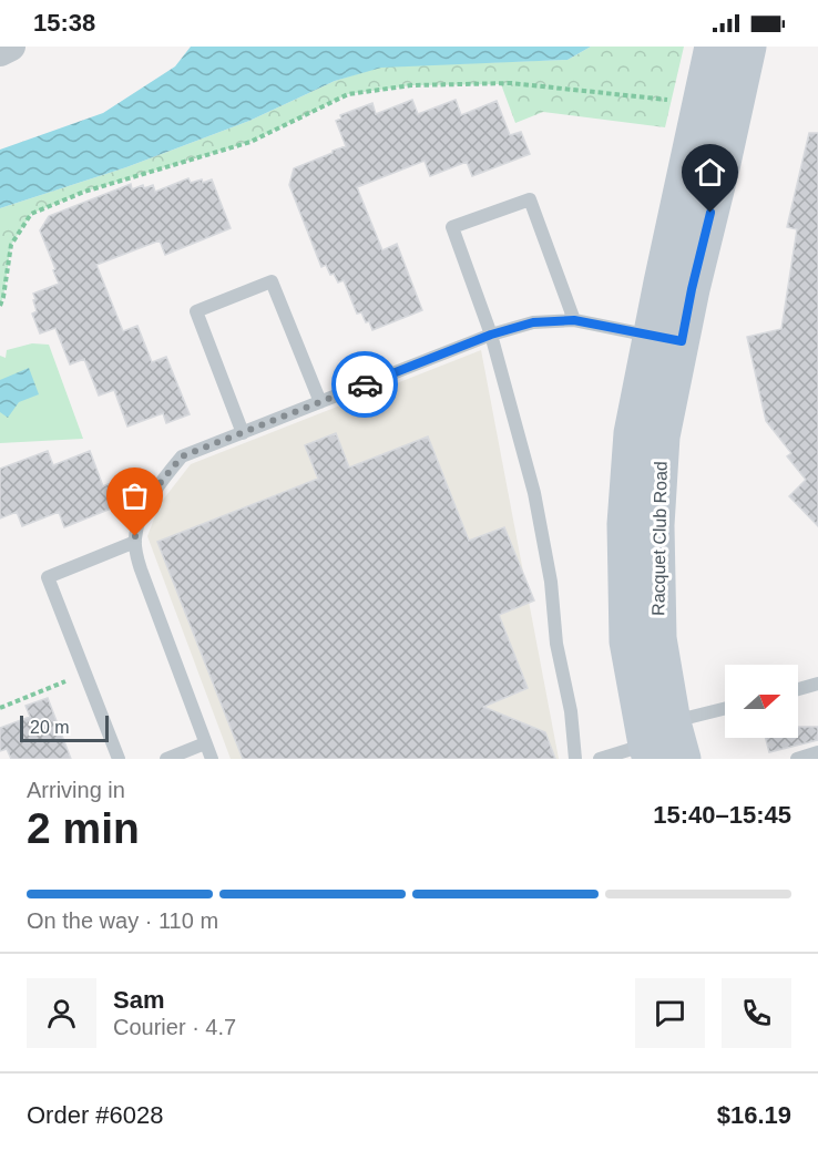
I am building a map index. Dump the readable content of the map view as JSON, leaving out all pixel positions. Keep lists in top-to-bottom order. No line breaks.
{"streets":{"street":["Racquet Club Road"]},"scale_bar":"20 m","north":"right","page":{"status":"15:38","scale":"20 m","heading":["2 min","Arriving in","15:40–15:45"],"panel":["Sam","Courier · 4.7","Order #6028","$16.19"],"bar":"On the way · 110 m"}}
